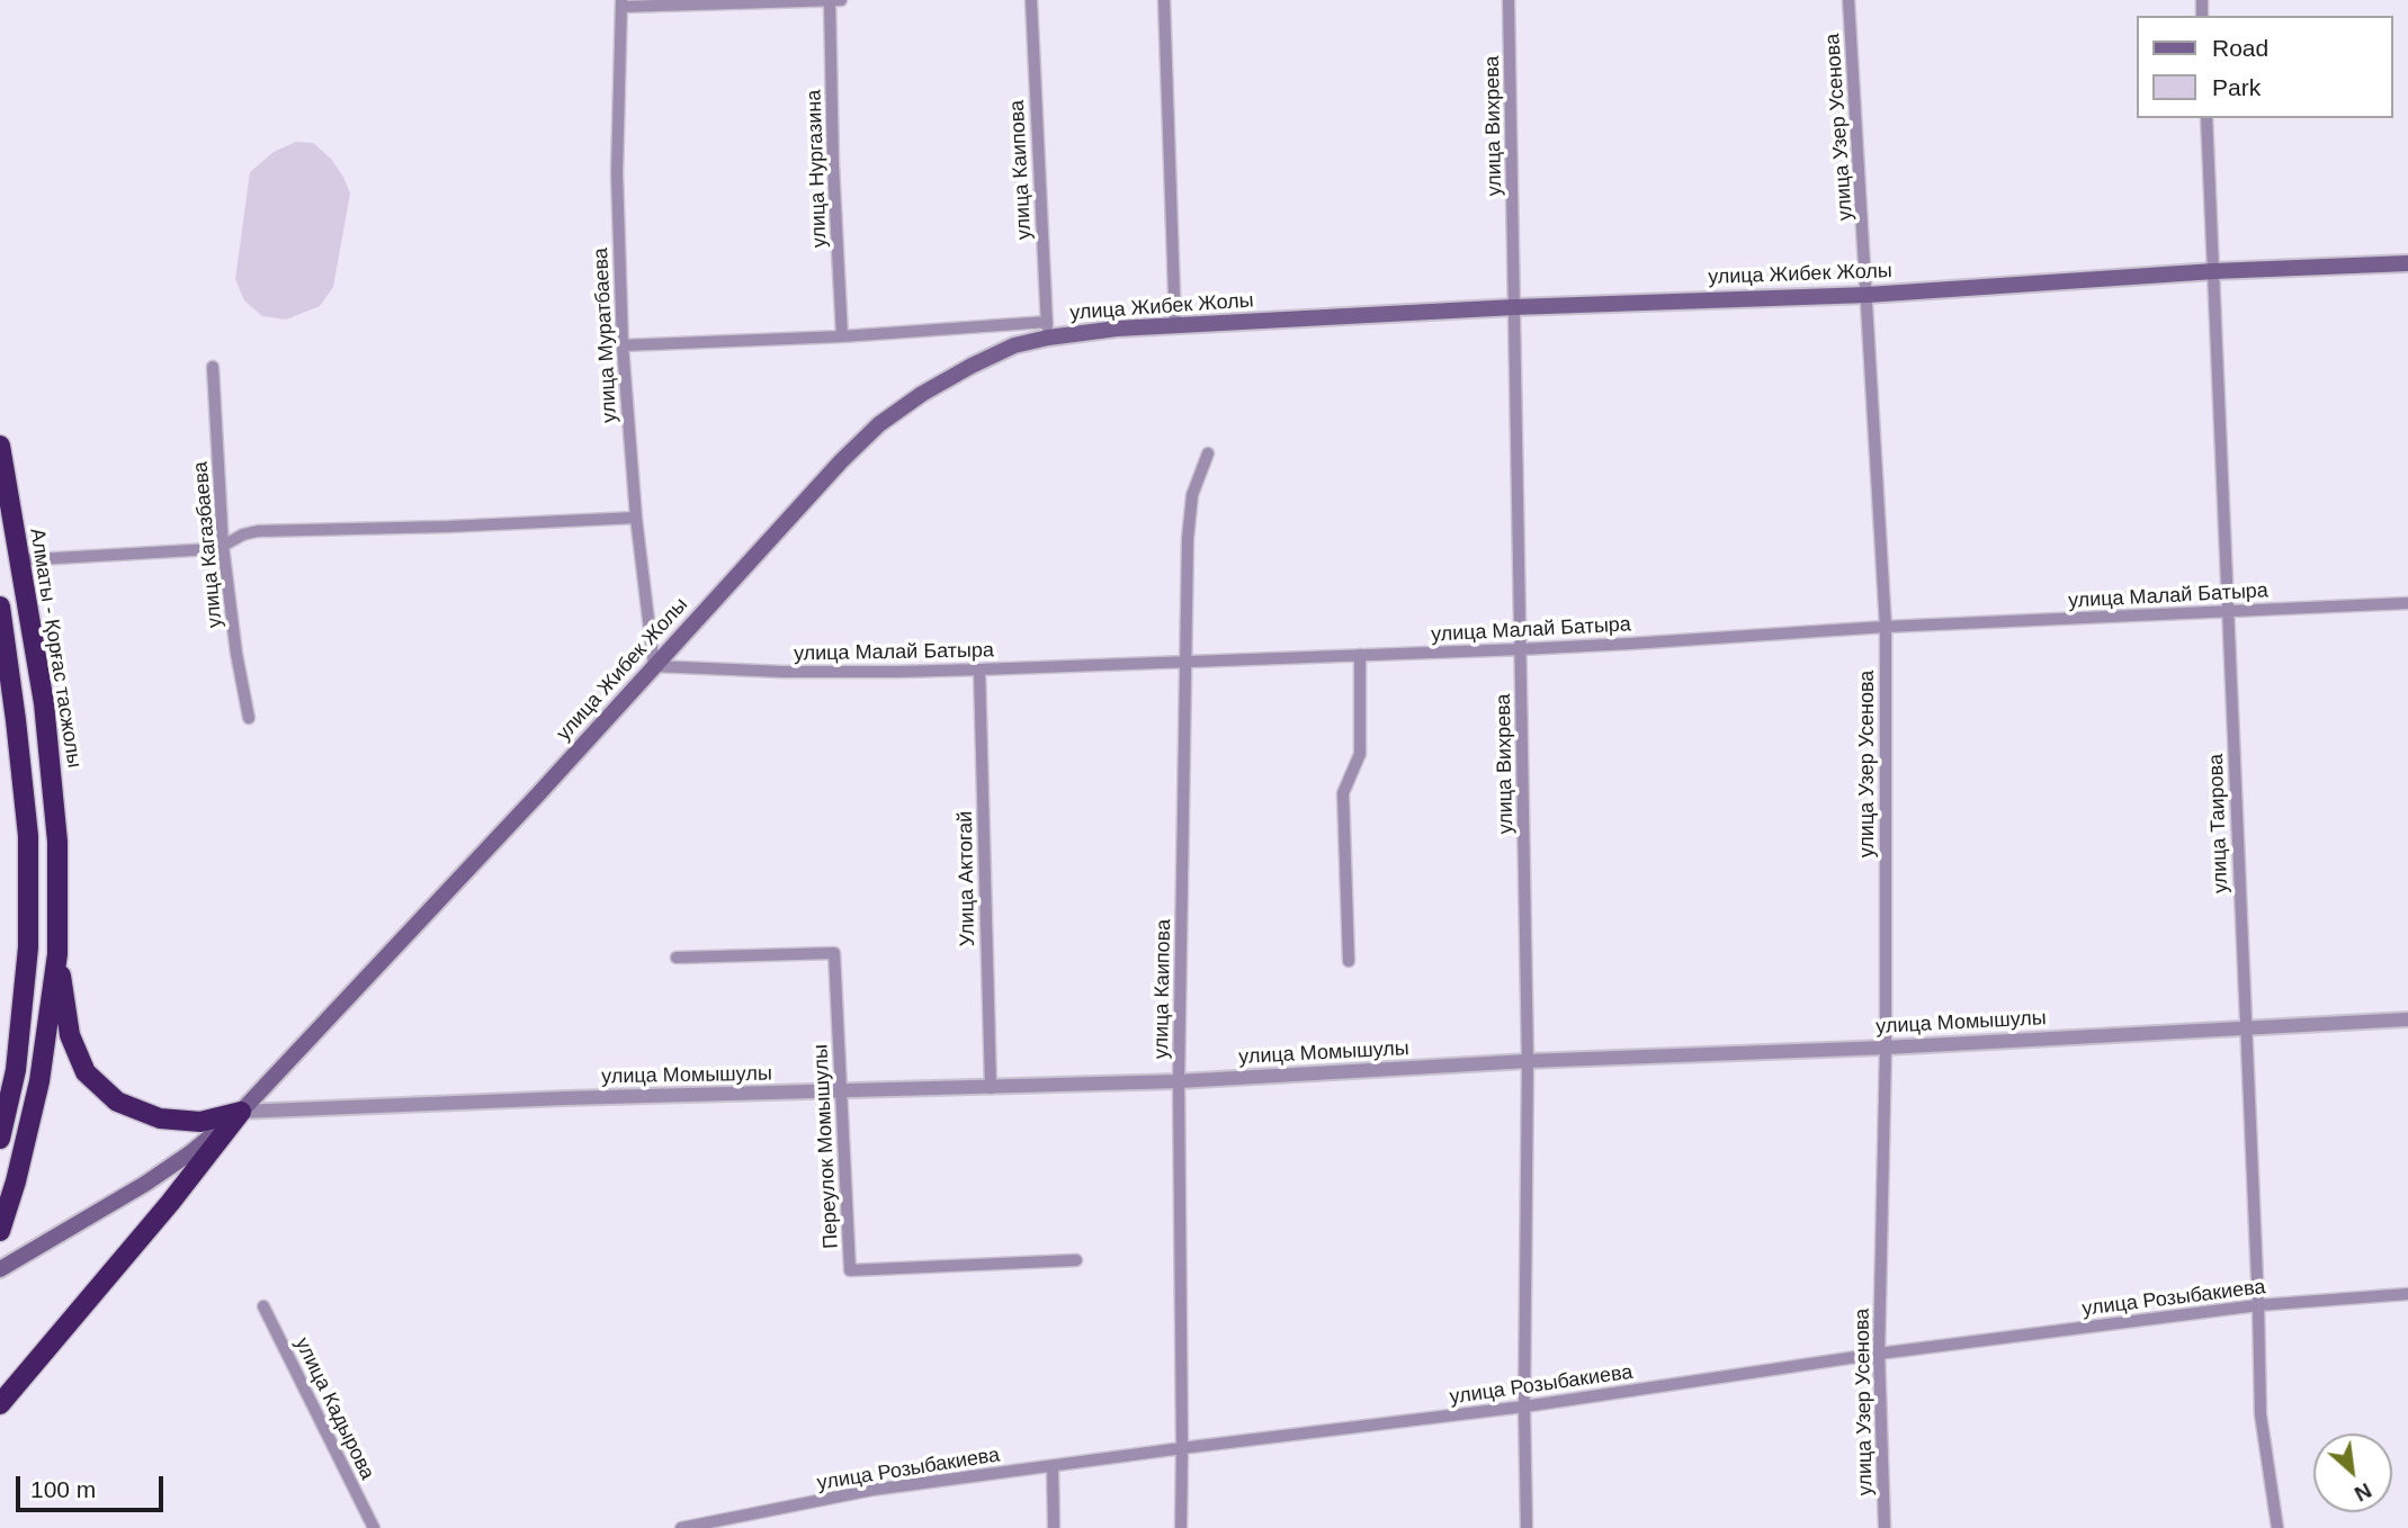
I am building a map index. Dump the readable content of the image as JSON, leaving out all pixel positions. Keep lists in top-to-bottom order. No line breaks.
{"streets":{"highway":["Алматы - Қорғас тасжолы"],"main road":["улица Жибек Жолы"],"street":["улица Вихрева","улица Узер Усенова","улица Нургазина","улица Каипова","улица Муратбаева","улица Кагазбаева","улица Малай Батыра","улица Таирова","Улица Актогай","улица Момышулы","Переулок Момышулы","улица Розыбакиева","улица Кадырова"]},"crossings":[["улица Вихрева","улица Жибек Жолы"],["улица Вихрева","улица Малай Батыра"],["улица Вихрева","улица Момышулы"],["улица Вихрева","улица Розыбакиева"],["улица Узер Усенова","улица Жибек Жолы"],["улица Узер Усенова","улица Малай Батыра"],["улица Узер Усенова","улица Момышулы"],["улица Узер Усенова","улица Розыбакиева"],["улица Каипова","улица Жибек Жолы"],["улица Каипова","улица Малай Батыра"],["улица Каипова","улица Момышулы"],["улица Каипова","улица Розыбакиева"],["улица Жибек Жолы","улица Муратбаева"],["улица Жибек Жолы","улица Малай Батыра"],["улица Жибек Жолы","улица Таирова"],["улица Жибек Жолы","улица Момышулы"],["улица Муратбаева","улица Малай Батыра"],["улица Малай Батыра","улица Таирова"],["улица Малай Батыра","Улица Актогай"],["улица Таирова","улица Момышулы"],["улица Таирова","улица Розыбакиева"],["Улица Актогай","улица Момышулы"],["улица Момышулы","Переулок Момышулы"]],"legend":["Road","Park"],"scale_bar":"100 m","north":"bottom right"}
